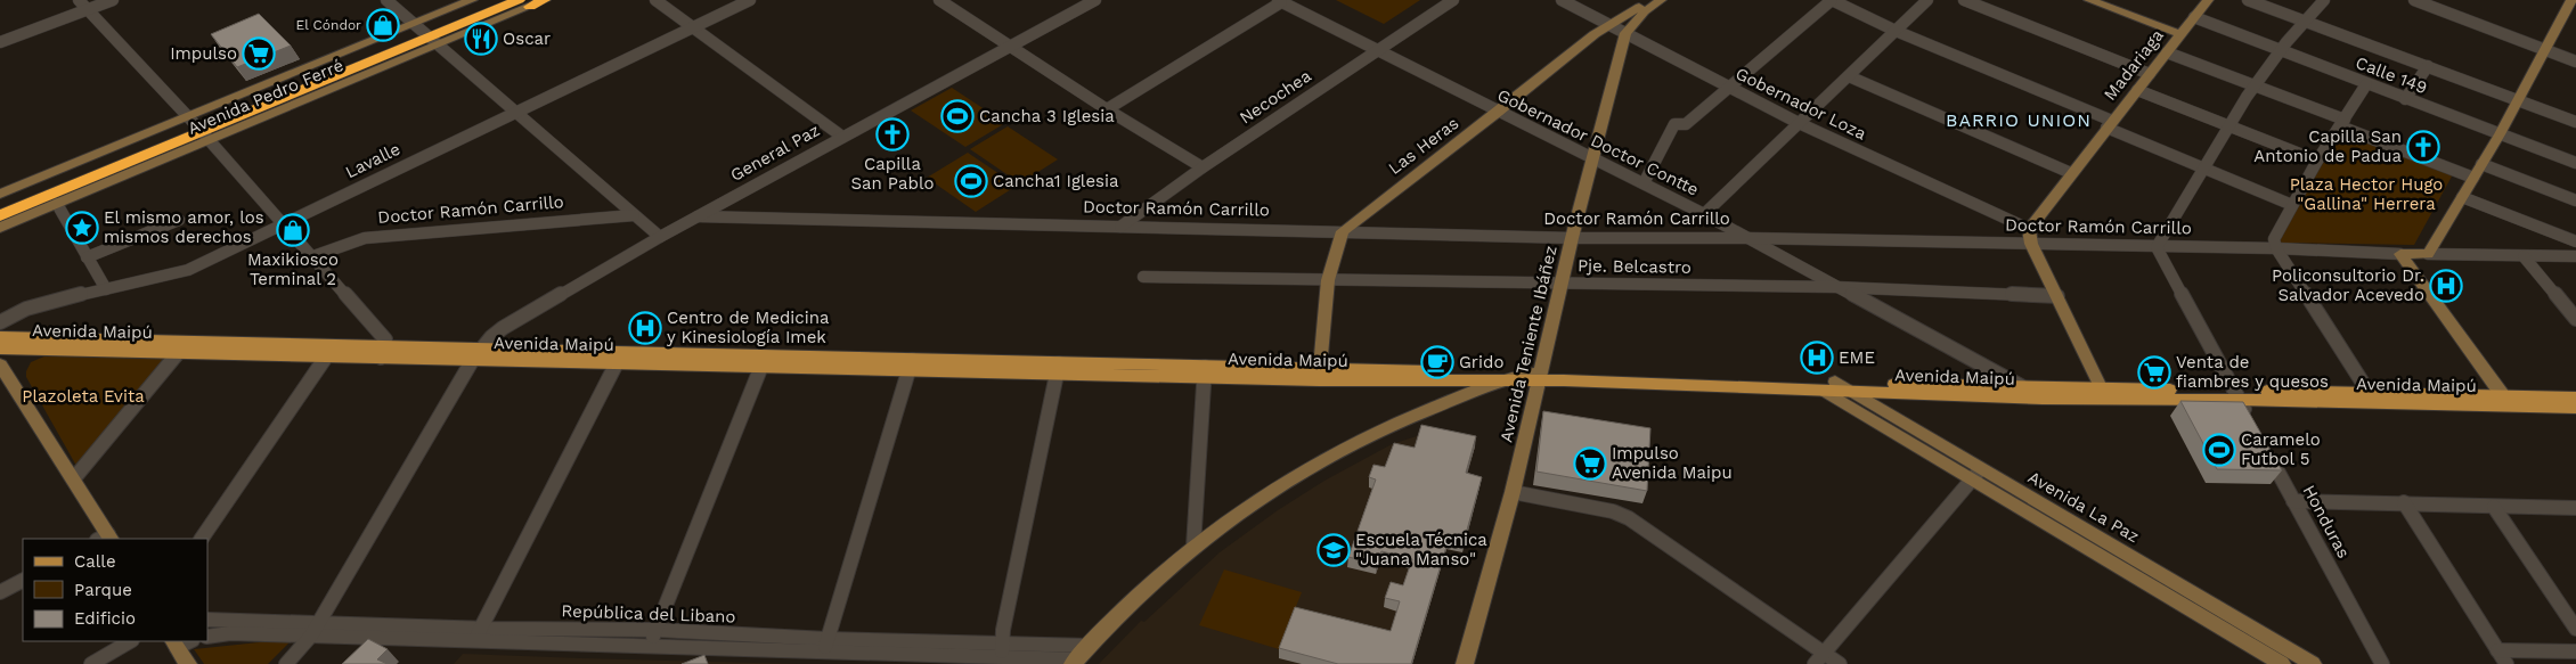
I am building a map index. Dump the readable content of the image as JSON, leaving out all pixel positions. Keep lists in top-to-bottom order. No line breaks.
{"streets":{"highway":["Avenida Pedro Ferré"],"main road":["Avenida Maipú"],"street":["Madariaga","Calle 149","Necochea","Gobernador Loza","Gobernador Doctor Contte","Las Heras","General Paz","Lavalle","Doctor Ramón Carrillo","Pje. Belcastro","Avenida Teniente Ibáñez","Avenida La Paz","Honduras","República del Libano"]},"crossings":[["Madariaga","Calle 149"],["Madariaga","Gobernador Loza"],["Necochea","Gobernador Doctor Contte"],["Necochea","Doctor Ramón Carrillo"],["Gobernador Loza","Las Heras"],["Gobernador Loza","Avenida Teniente Ibáñez"],["Gobernador Doctor Contte","Las Heras"],["Gobernador Doctor Contte","Doctor Ramón Carrillo"],["Gobernador Doctor Contte","Pje. Belcastro"],["Gobernador Doctor Contte","Avenida Maipú"],["Gobernador Doctor Contte","Avenida Teniente Ibáñez"],["Las Heras","Doctor Ramón Carrillo"],["General Paz","Doctor Ramón Carrillo"],["General Paz","Avenida Maipú"],["Doctor Ramón Carrillo","Avenida Teniente Ibáñez"],["Pje. Belcastro","Avenida Teniente Ibáñez"],["Avenida Maipú","Avenida Teniente Ibáñez"],["Avenida Maipú","Avenida La Paz"]],"districts":["BARRIO UNION"],"parks":["Plaza Hector Hugo \"Gallina\" Herrera","Plazoleta Evita"],"places":{"shop":["El Cóndor","Maxikiosco Terminal 2"],"restaurant":["Oscar"],"supermarket":["Impulso","Venta de fiambres y quesos","Impulso Avenida Maipu"],"sports":["Cancha 3 Iglesia","Cancha1 Iglesia","Caramelo Futbol 5"],"church":["Capilla San Pablo","Capilla San Antonio de Padua"],"place":["El mismo amor, los mismos derechos"],"hospital":["Policonsultorio Dr. Salvador Acevedo","Centro de Medicina y Kinesiología Imek","EME"],"cafe":["Grido"],"school or university":["Escuela Técnica \"Juana Manso\""]},"legend":["Calle","Parque","Edificio"]}
